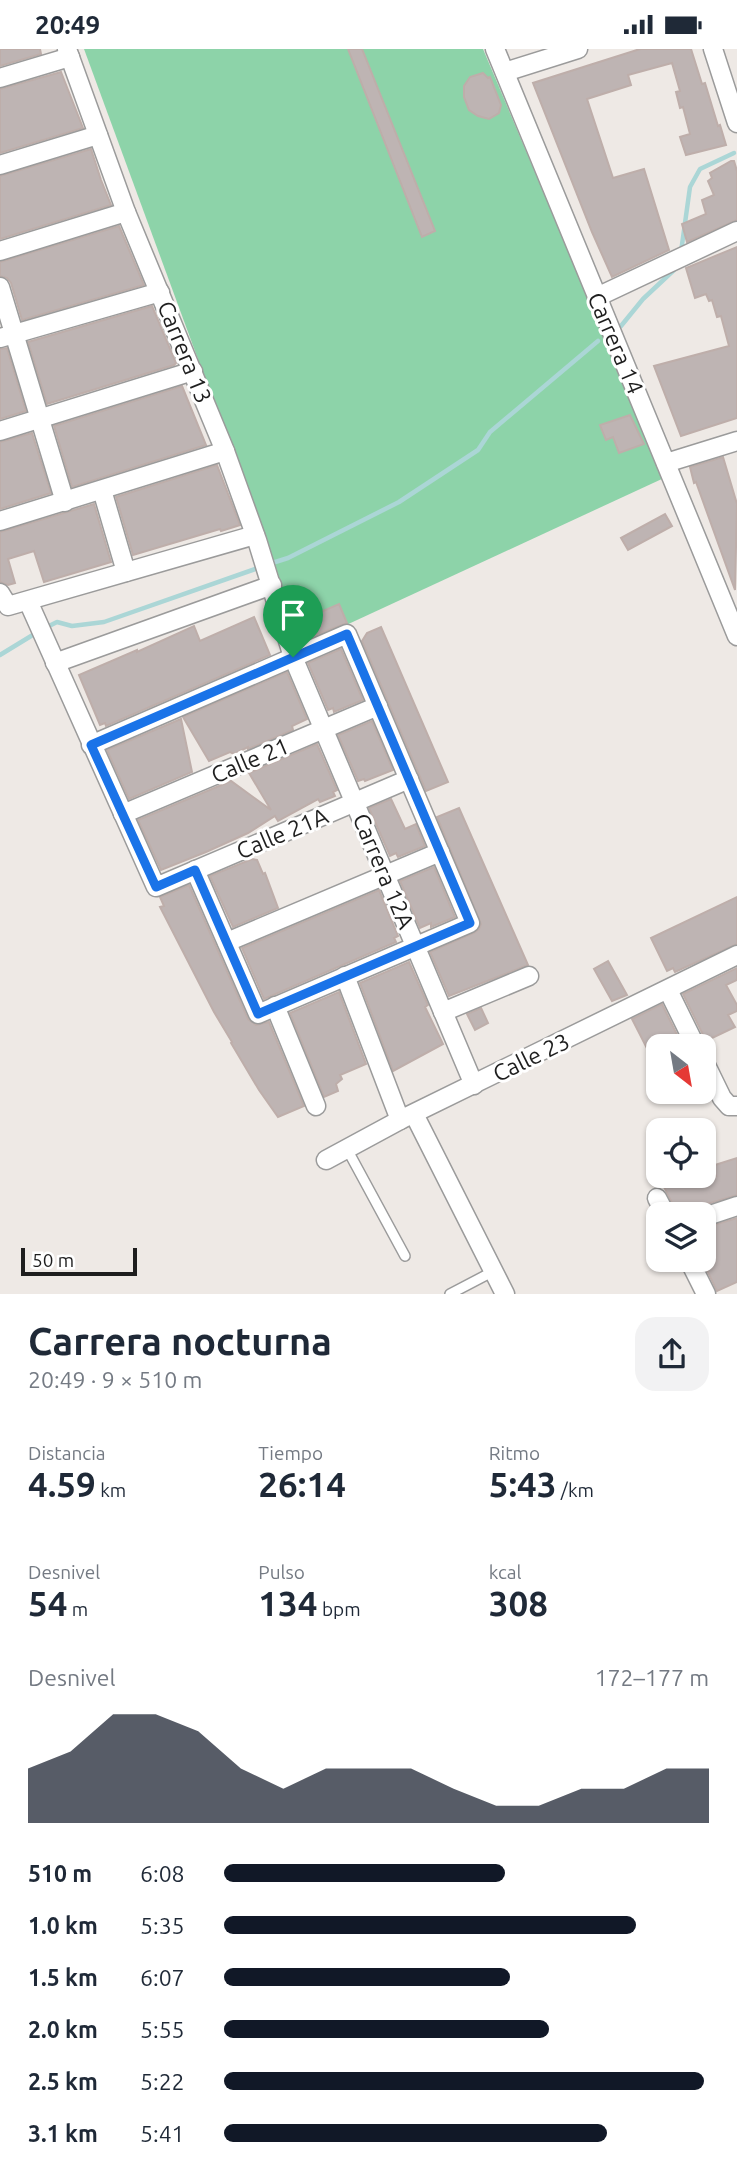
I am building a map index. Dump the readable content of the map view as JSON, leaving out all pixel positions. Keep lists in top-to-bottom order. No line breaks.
{"streets":{"street":["Carrera 14","Carrera 13","Calle 21","Calle 21A","Carrera 12A","Calle 23"]},"crossings":[["Carrera 13","Carrera 12A"],["Calle 21","Calle 21A"],["Calle 21","Carrera 12A"],["Calle 21A","Carrera 12A"],["Carrera 12A","Calle 23"]],"scale_bar":"50 m","north":"bottom right","page":{"status":"20:49","scale":"50 m","heading":["Carrera nocturna","20:49 · 9 × 510 m"],"stats":[["Distancia","4.59 km"],["Tiempo","26:14"],["Ritmo","5:43 /km"],["Desnivel","54 m"],["Pulso","134 bpm"],["kcal","308"]],"chart":["Desnivel","172–177 m"],"list":[{"name":"510 m","note":"6:08"},{"name":"1.0 km","note":"5:35"},{"name":"1.5 km","note":"6:07"},{"name":"2.0 km","note":"5:55"},{"name":"2.5 km","note":"5:22"},{"name":"3.1 km","note":"5:41"}]}}
